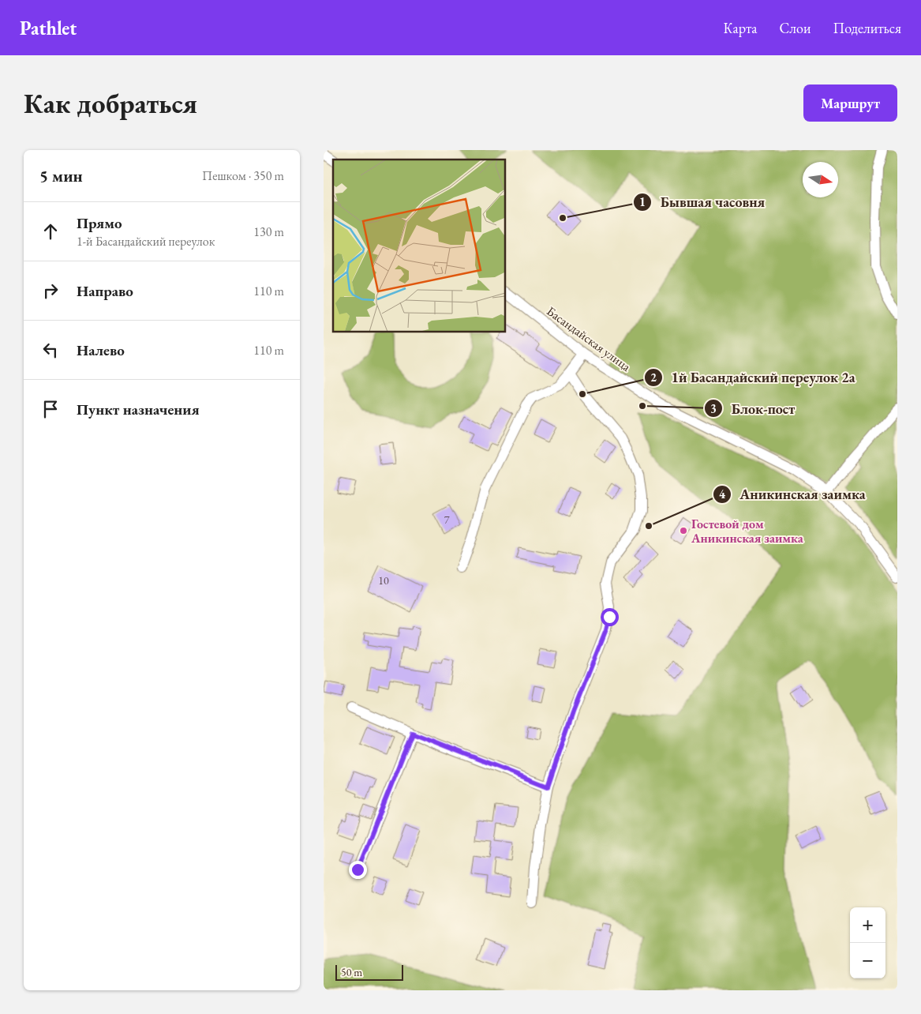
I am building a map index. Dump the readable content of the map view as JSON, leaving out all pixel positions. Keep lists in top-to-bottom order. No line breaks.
{"streets":{"street":["Басандайская улица"]},"places":["Бывшая часовня","1й Басандайский переулок 2а","Блок-пост","Аникинская заимка","Гостевой дом Аникинская заимка"],"house_numbers":["7","10"],"scale_bar":"50 m","north":"right","page":{"header":"Pathlet","nav":["Карта","Слои","Поделиться"],"buttons":"Маршрут","title":"Как добраться","heading":["5 мин","Пешком · 350 m"],"list":[["Прямо","1-й Басандайский переулок","130 m"],["Направо","110 m"],["Налево","110 m"],"Пункт назначения"],"map_buttons":["+","−"],"scale":"50 m"}}
